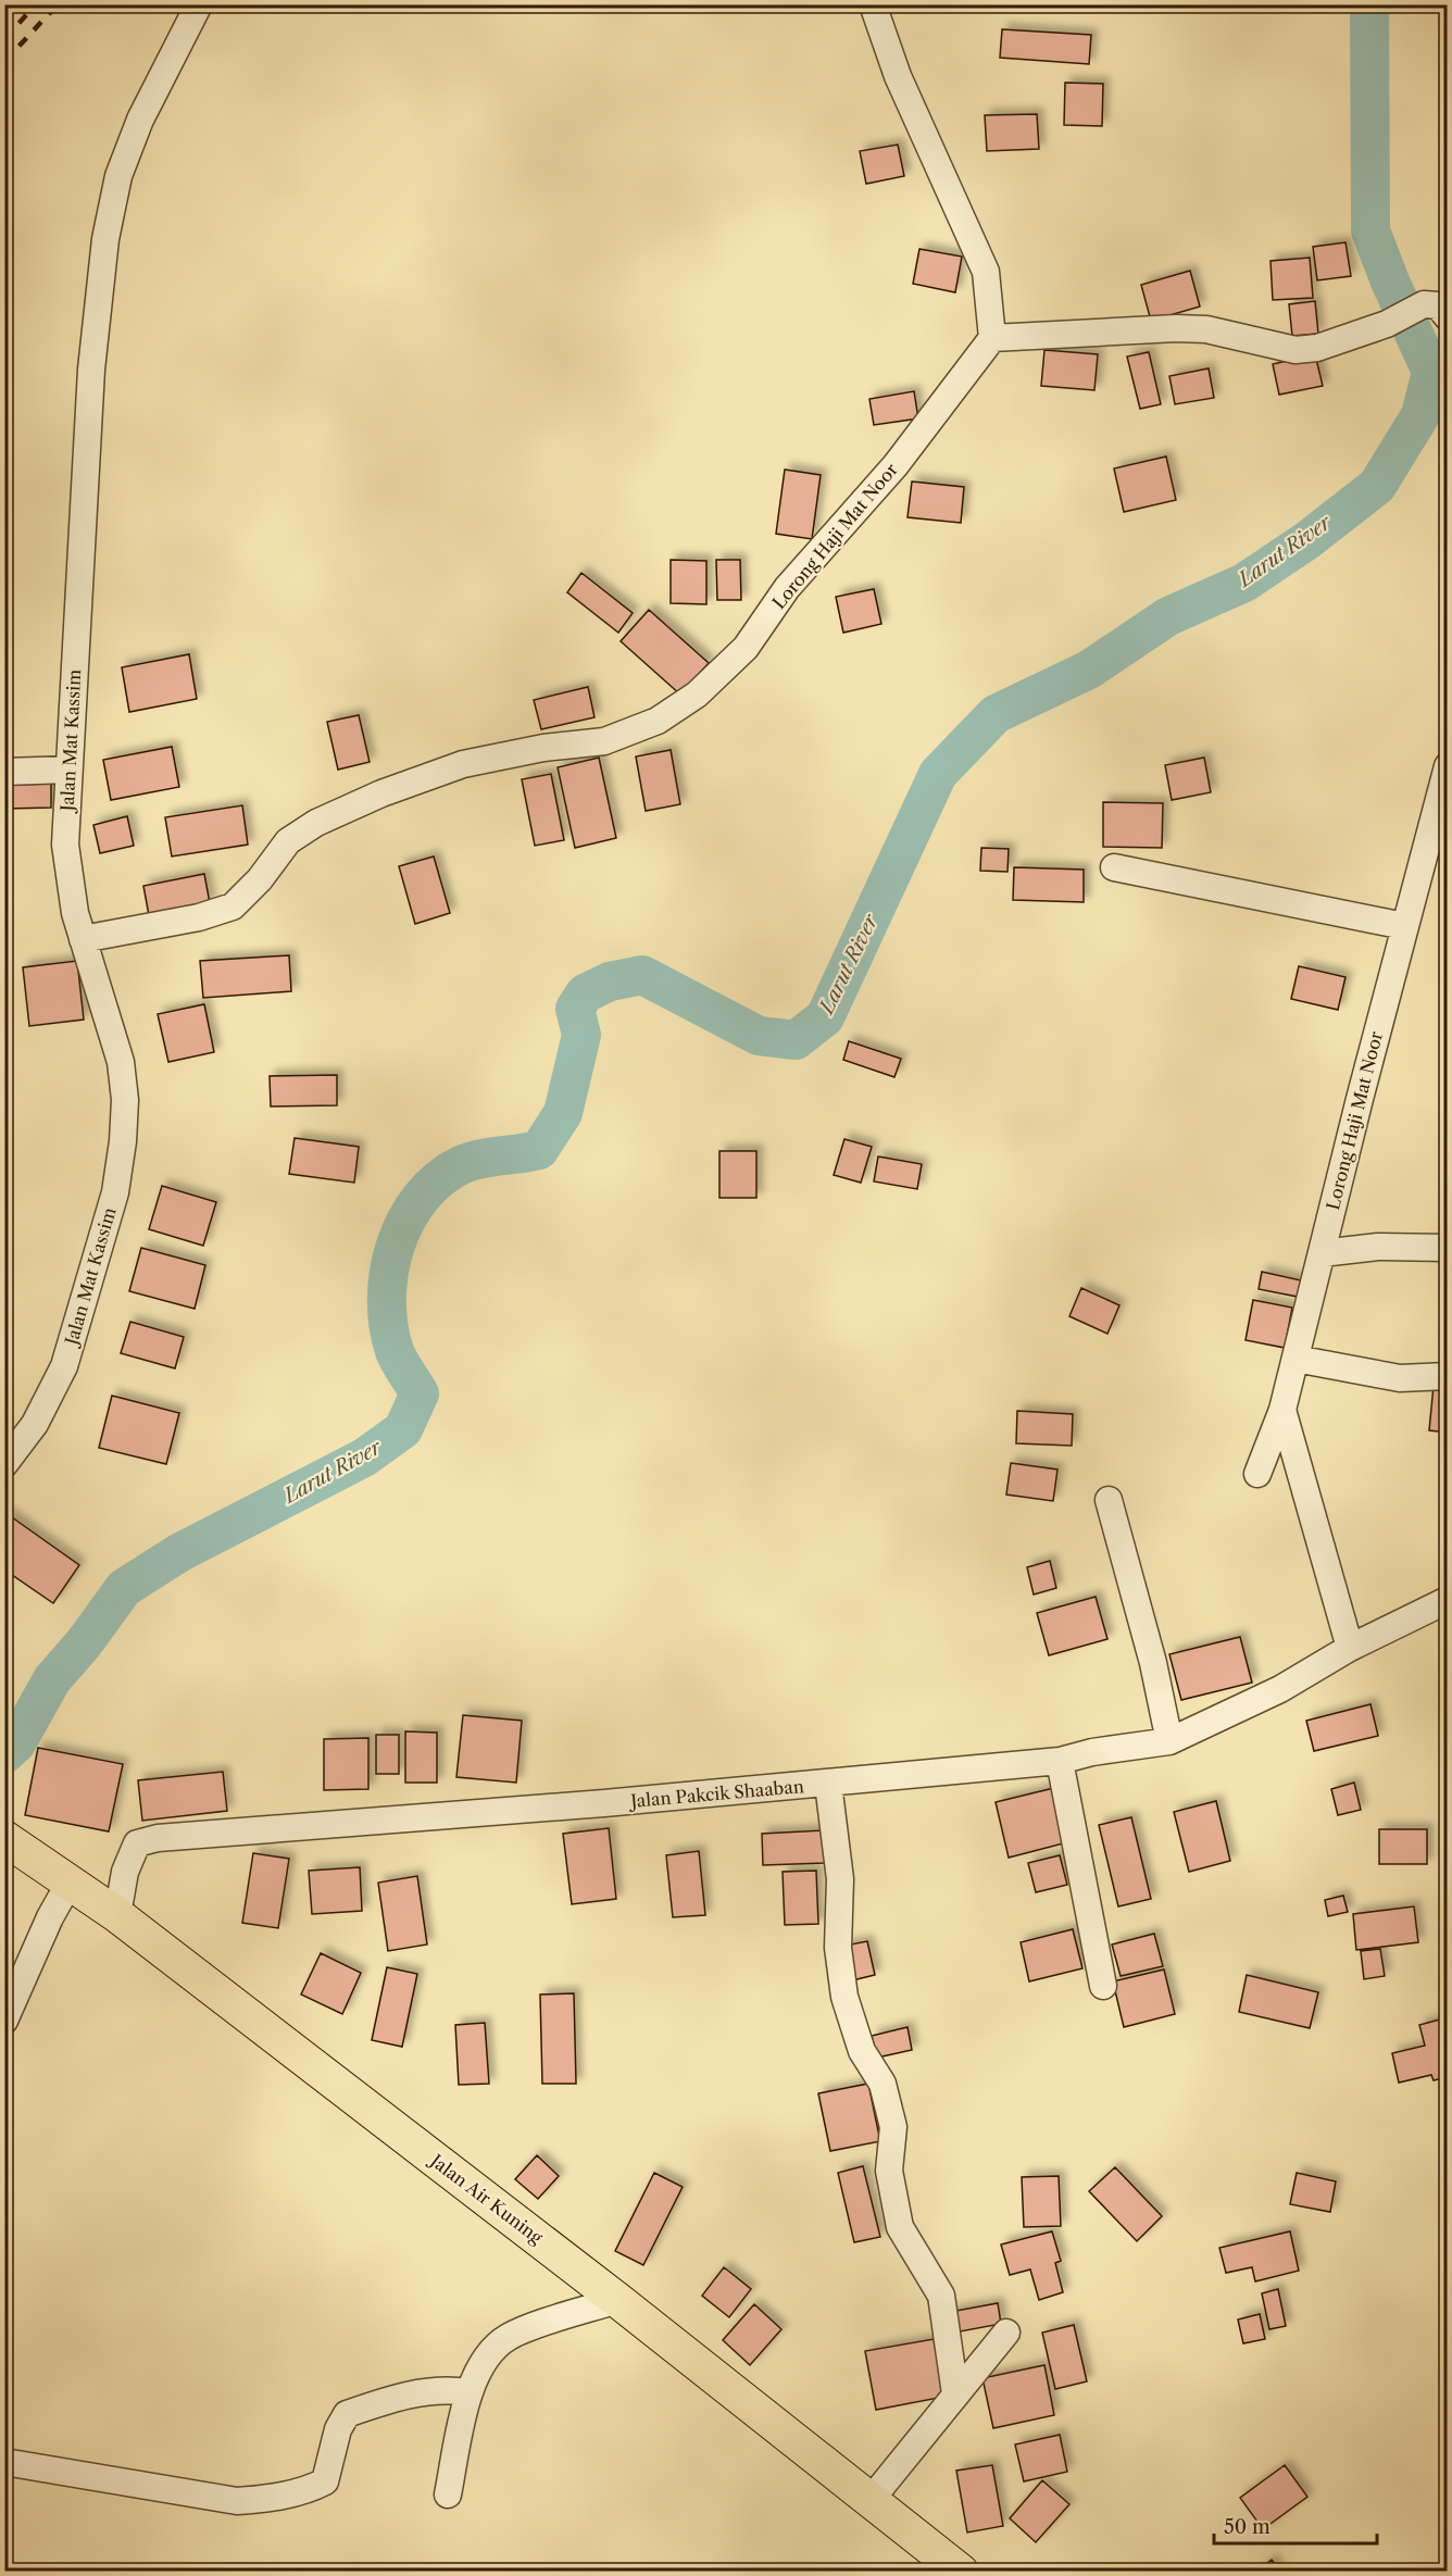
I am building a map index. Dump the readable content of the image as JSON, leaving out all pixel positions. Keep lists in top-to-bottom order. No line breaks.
{"streets":{"main road":["Jalan Air Kuning"],"street":["Lorong Haji Mat Noor","Jalan Mat Kassim","Jalan Pakcik Shaaban"]},"crossings":[["Lorong Haji Mat Noor","Jalan Mat Kassim"],["Jalan Pakcik Shaaban","Jalan Air Kuning"]],"water":["Larut River"],"scale_bar":"50 m"}
